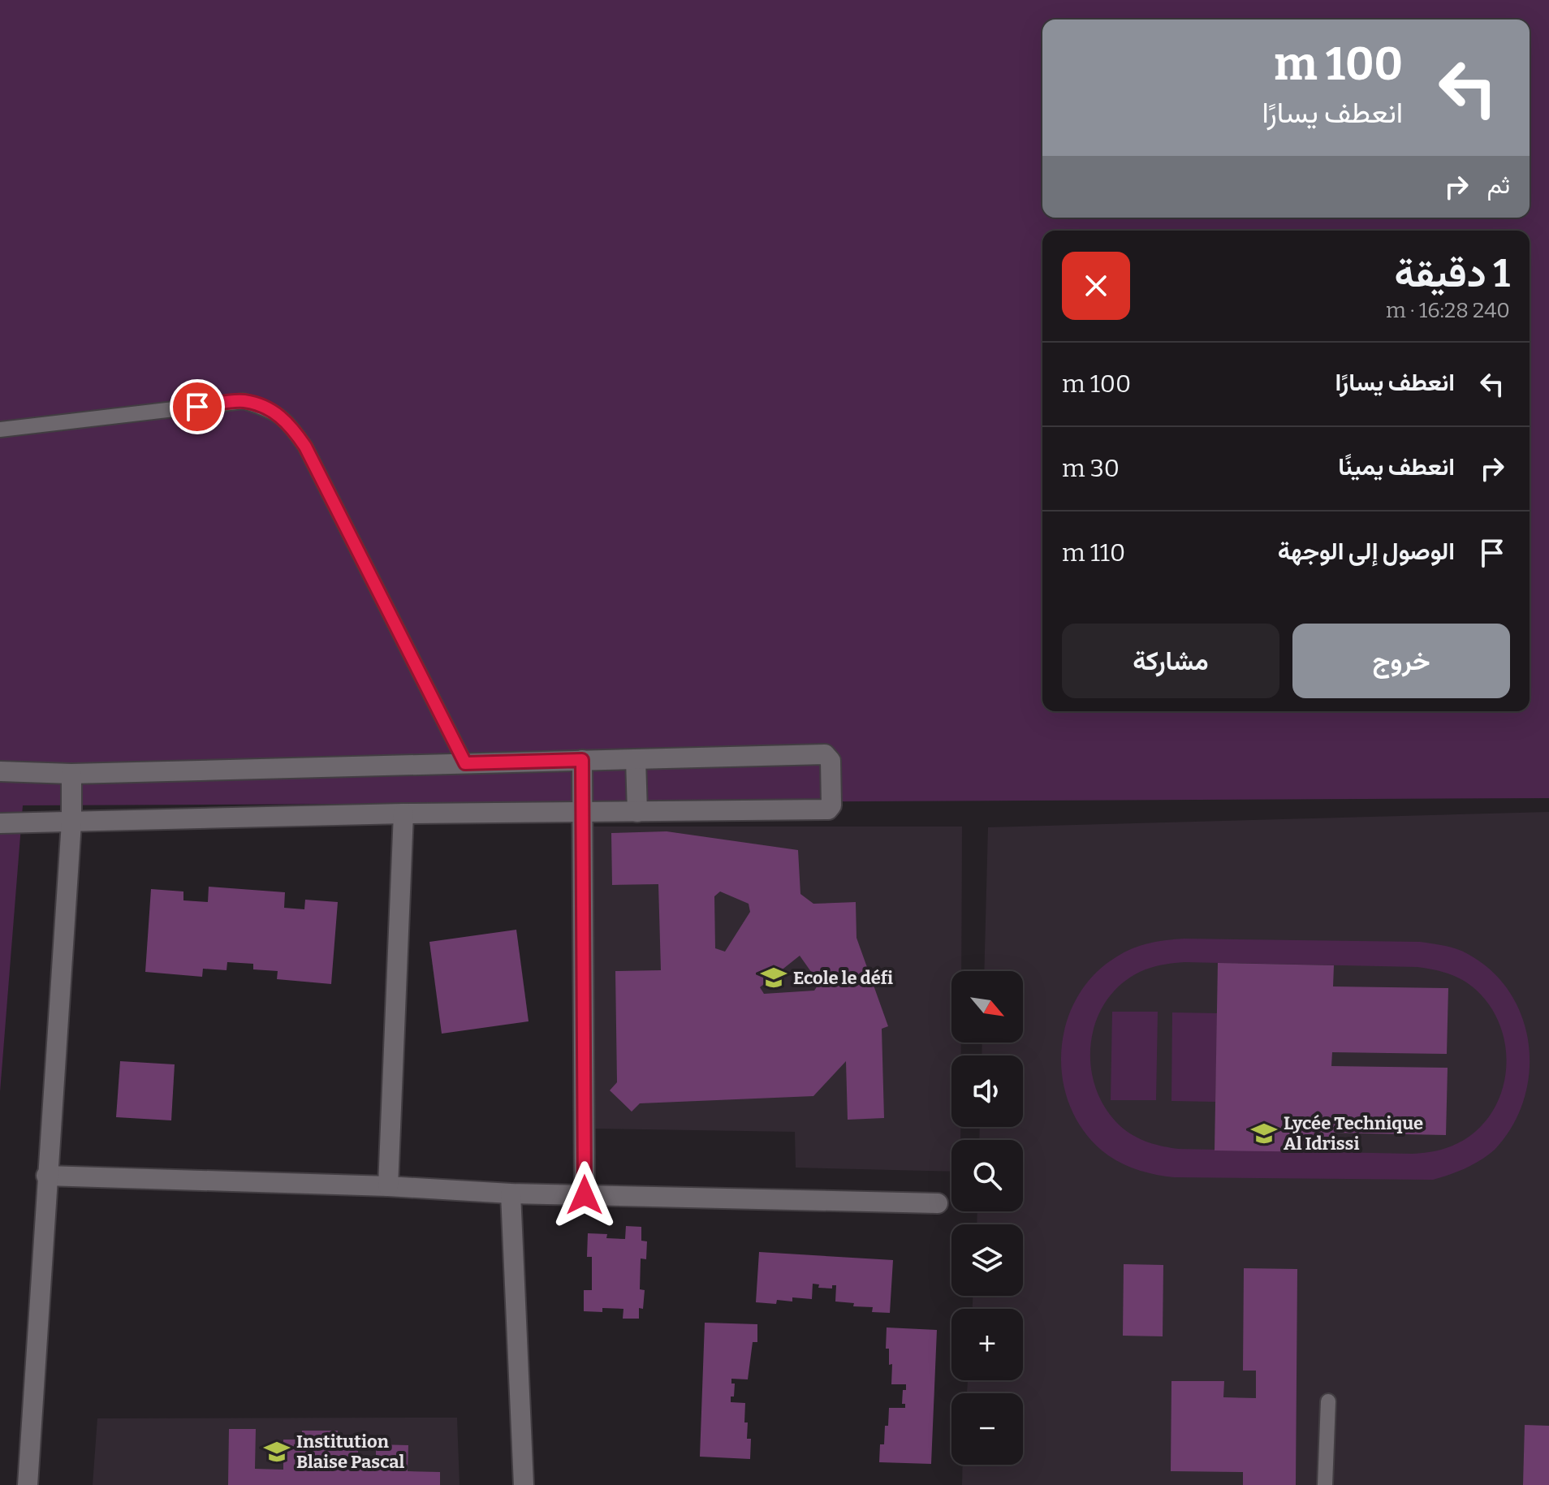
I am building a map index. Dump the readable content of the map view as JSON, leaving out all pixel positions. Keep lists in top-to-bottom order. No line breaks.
{"places":{"school or university":["Ecole le défi","Lycée Technique Al Idrissi","Institution Blaise Pascal"]},"north":"bottom right","page":{"turn":["100 m","انعطف يسارًا"],"then":"ثم","heading":["1 دقيقة","240 m · 16:28"],"list":[{"name":"انعطف يسارًا","value":"100 m"},{"name":"انعطف يمينًا","value":"30 m"},{"name":"الوصول إلى الوجهة","value":"110 m"}],"buttons":["خروج","مشاركة"],"map_buttons":["+","−"]}}
